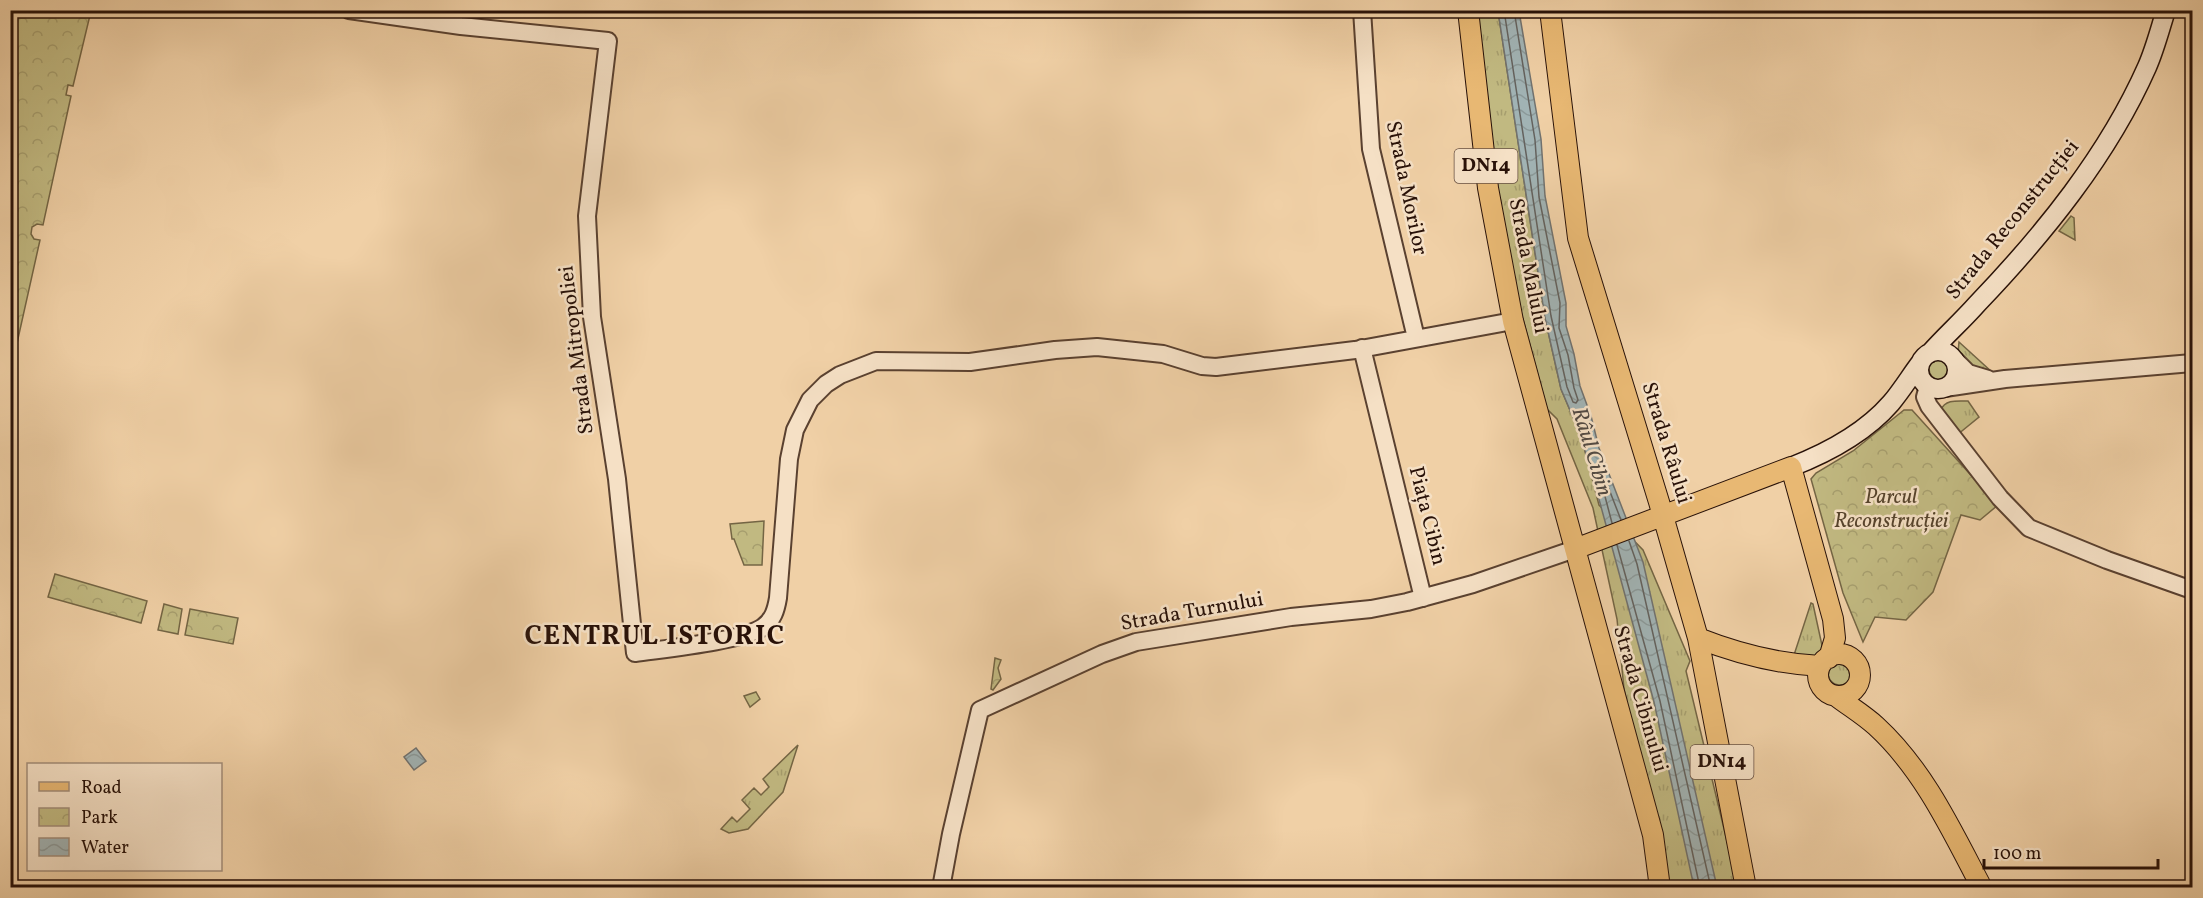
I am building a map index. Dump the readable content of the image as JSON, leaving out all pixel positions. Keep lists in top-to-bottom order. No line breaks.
{"streets":{"main road":["DN14","Strada Reconstrucției","Strada Malului","Strada Râului","Piața Cibin","Strada Cibinului"],"street":["Strada Morilor","Strada Mitropoliei","Strada Turnului"]},"crossings":[["Strada Reconstrucției","Strada Râului"],["Strada Reconstrucției","Piața Cibin"],["Strada Malului","Strada Cibinului"],["Strada Mitropoliei","Piața Cibin"],["Strada Râului","Piața Cibin"],["Piața Cibin","Strada Turnului"],["Piața Cibin","Strada Cibinului"]],"districts":["CENTRUL ISTORIC"],"water":["Râul Cibin"],"parks":["Parcul Reconstrucției"],"legend":["Road","Park","Water"],"scale_bar":"100 m"}
